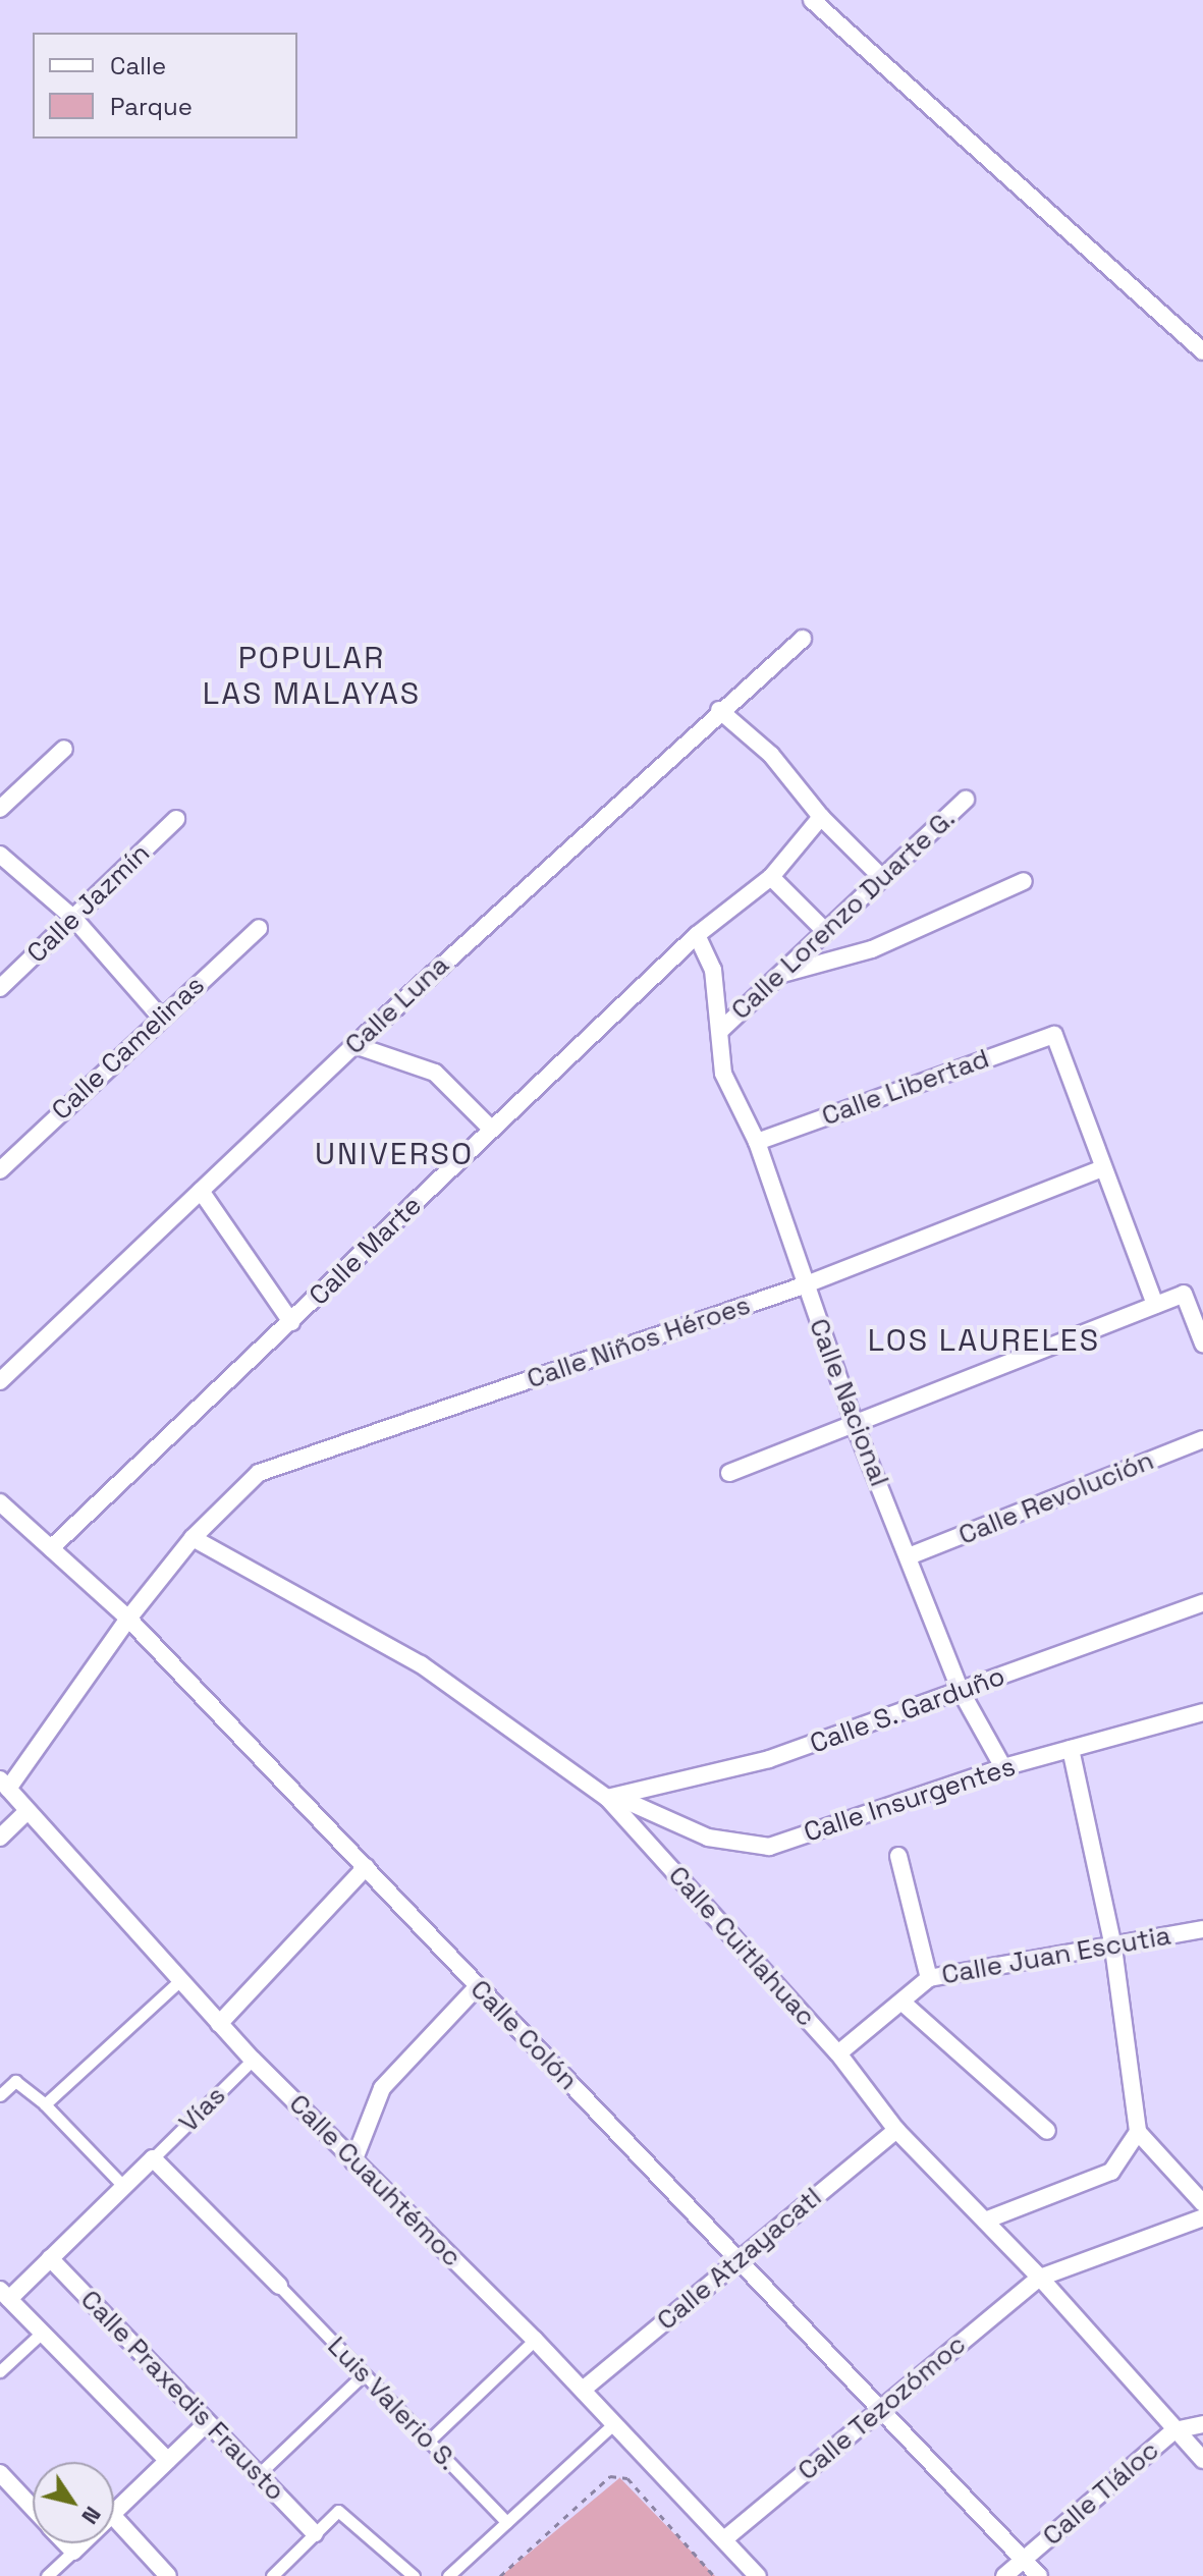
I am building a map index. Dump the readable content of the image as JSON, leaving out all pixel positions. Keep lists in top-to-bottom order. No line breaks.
{"streets":{"street":["Calle Jazmín","Calle Lorenzo Duarte G.","Calle Luna","Calle Camelinas","Calle Libertad","Calle Marte","Calle Niños Héroes","Calle Nacional","Calle Revolución","Calle S. Garduño","Calle Insurgentes","Calle Cuitlahuac","Calle Juan Escutia","Calle Colón","Vías","Calle Cuauhtémoc","Calle Atzayacatl","Calle Praxedis Frausto","Luis Valerio S.","Calle Tezozómoc","Calle Tláloc"]},"crossings":[["Calle Lorenzo Duarte G.","Calle Nacional"],["Calle Libertad","Calle Niños Héroes"],["Calle Libertad","Calle Nacional"],["Calle Marte","Calle Nacional"],["Calle Marte","Calle Colón"],["Calle Niños Héroes","Calle Nacional"],["Calle Niños Héroes","Calle Cuitlahuac"],["Calle Nacional","Calle Revolución"],["Calle Nacional","Calle S. Garduño"],["Calle Nacional","Calle Insurgentes"],["Calle S. Garduño","Calle Insurgentes"],["Calle S. Garduño","Calle Cuitlahuac"],["Calle Insurgentes","Calle Cuitlahuac"],["Calle Cuitlahuac","Calle Juan Escutia"],["Calle Cuitlahuac","Calle Atzayacatl"],["Calle Cuitlahuac","Calle Tezozómoc"],["Calle Cuitlahuac","Calle Tláloc"],["Calle Colón","Calle Atzayacatl"],["Calle Colón","Calle Tezozómoc"],["Calle Colón","Calle Tláloc"],["Vías","Calle Cuauhtémoc"],["Calle Cuauhtémoc","Calle Atzayacatl"],["Calle Cuauhtémoc","Calle Tezozómoc"]],"districts":["POPULAR LAS MALAYAS","UNIVERSO","LOS LAURELES"],"legend":["Calle","Parque"],"north":"bottom right"}
